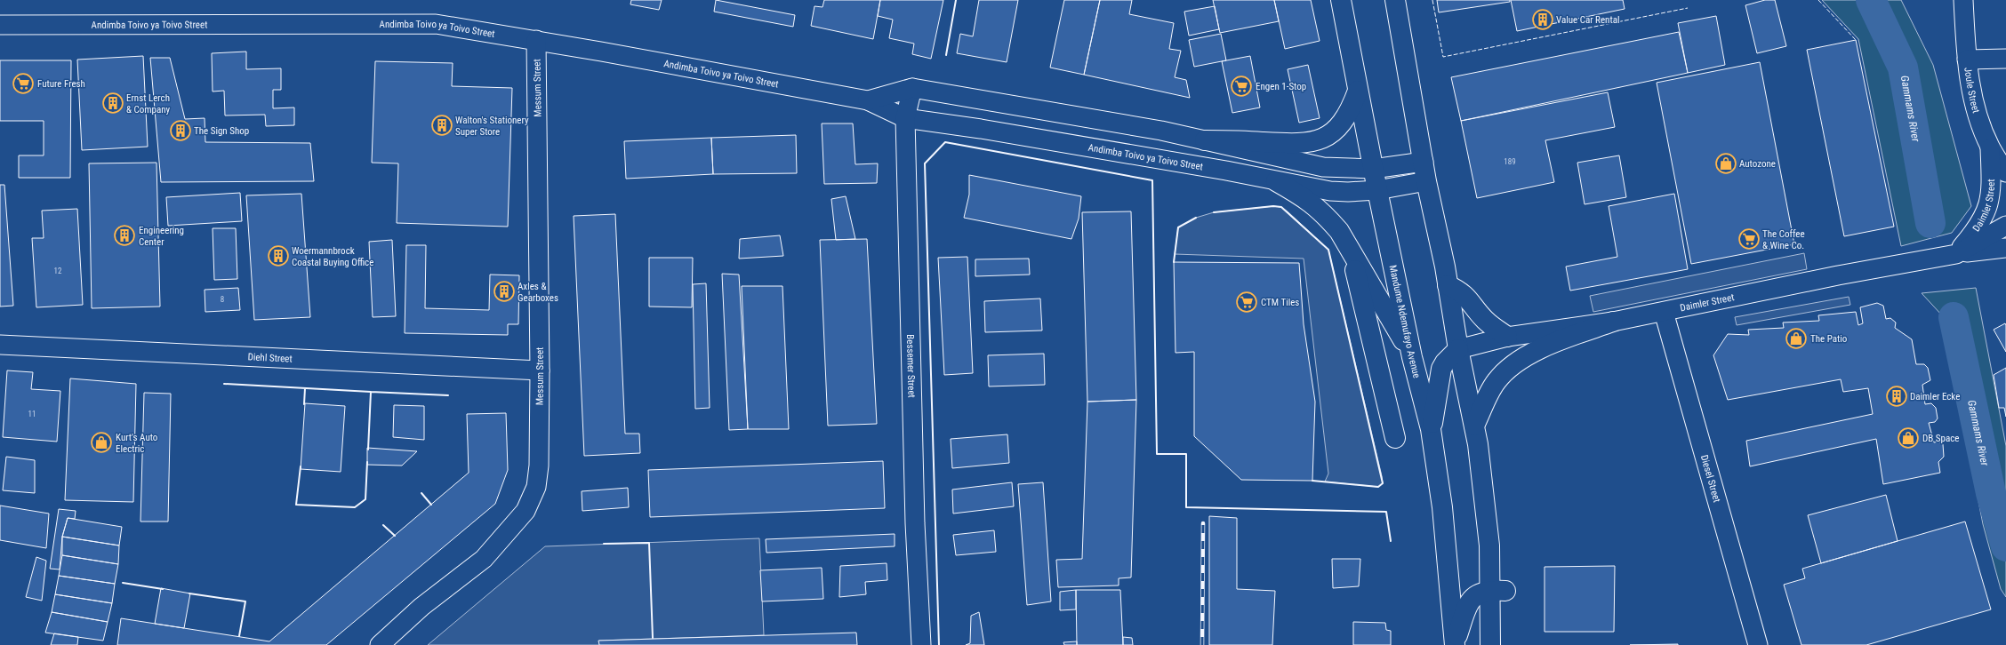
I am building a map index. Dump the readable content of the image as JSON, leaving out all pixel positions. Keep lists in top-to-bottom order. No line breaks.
{"streets":{"main road":["Mandume Ndemufayo Avenue"],"street":["Andimba Toivo ya Toivo Street","Messum Street","Joule Street","Daimler Street","Diehl Street","Bessemer Street","Diesel Street"]},"crossings":[["Andimba Toivo ya Toivo Street","Messum Street"],["Andimba Toivo ya Toivo Street","Mandume Ndemufayo Avenue"],["Andimba Toivo ya Toivo Street","Bessemer Street"],["Messum Street","Diehl Street"],["Joule Street","Daimler Street"],["Daimler Street","Diesel Street"]],"water":["Gammams River"],"places":{"building":["Value Car Rental","Ernst Lerch & Company","Walton's Stationery Super Store","The Sign Shop","Engineering Center","Woermannbrock Coastal Buying Office","Axles & Gearboxes","Daimler Ecke"],"supermarket":["Future Fresh","Engen 1-Stop","The Coffee & Wine Co.","CTM Tiles"],"shop":["Autozone","The Patio","DB Space","Kurt's Auto Electric"]},"house_numbers":["189","12","8","11"]}
